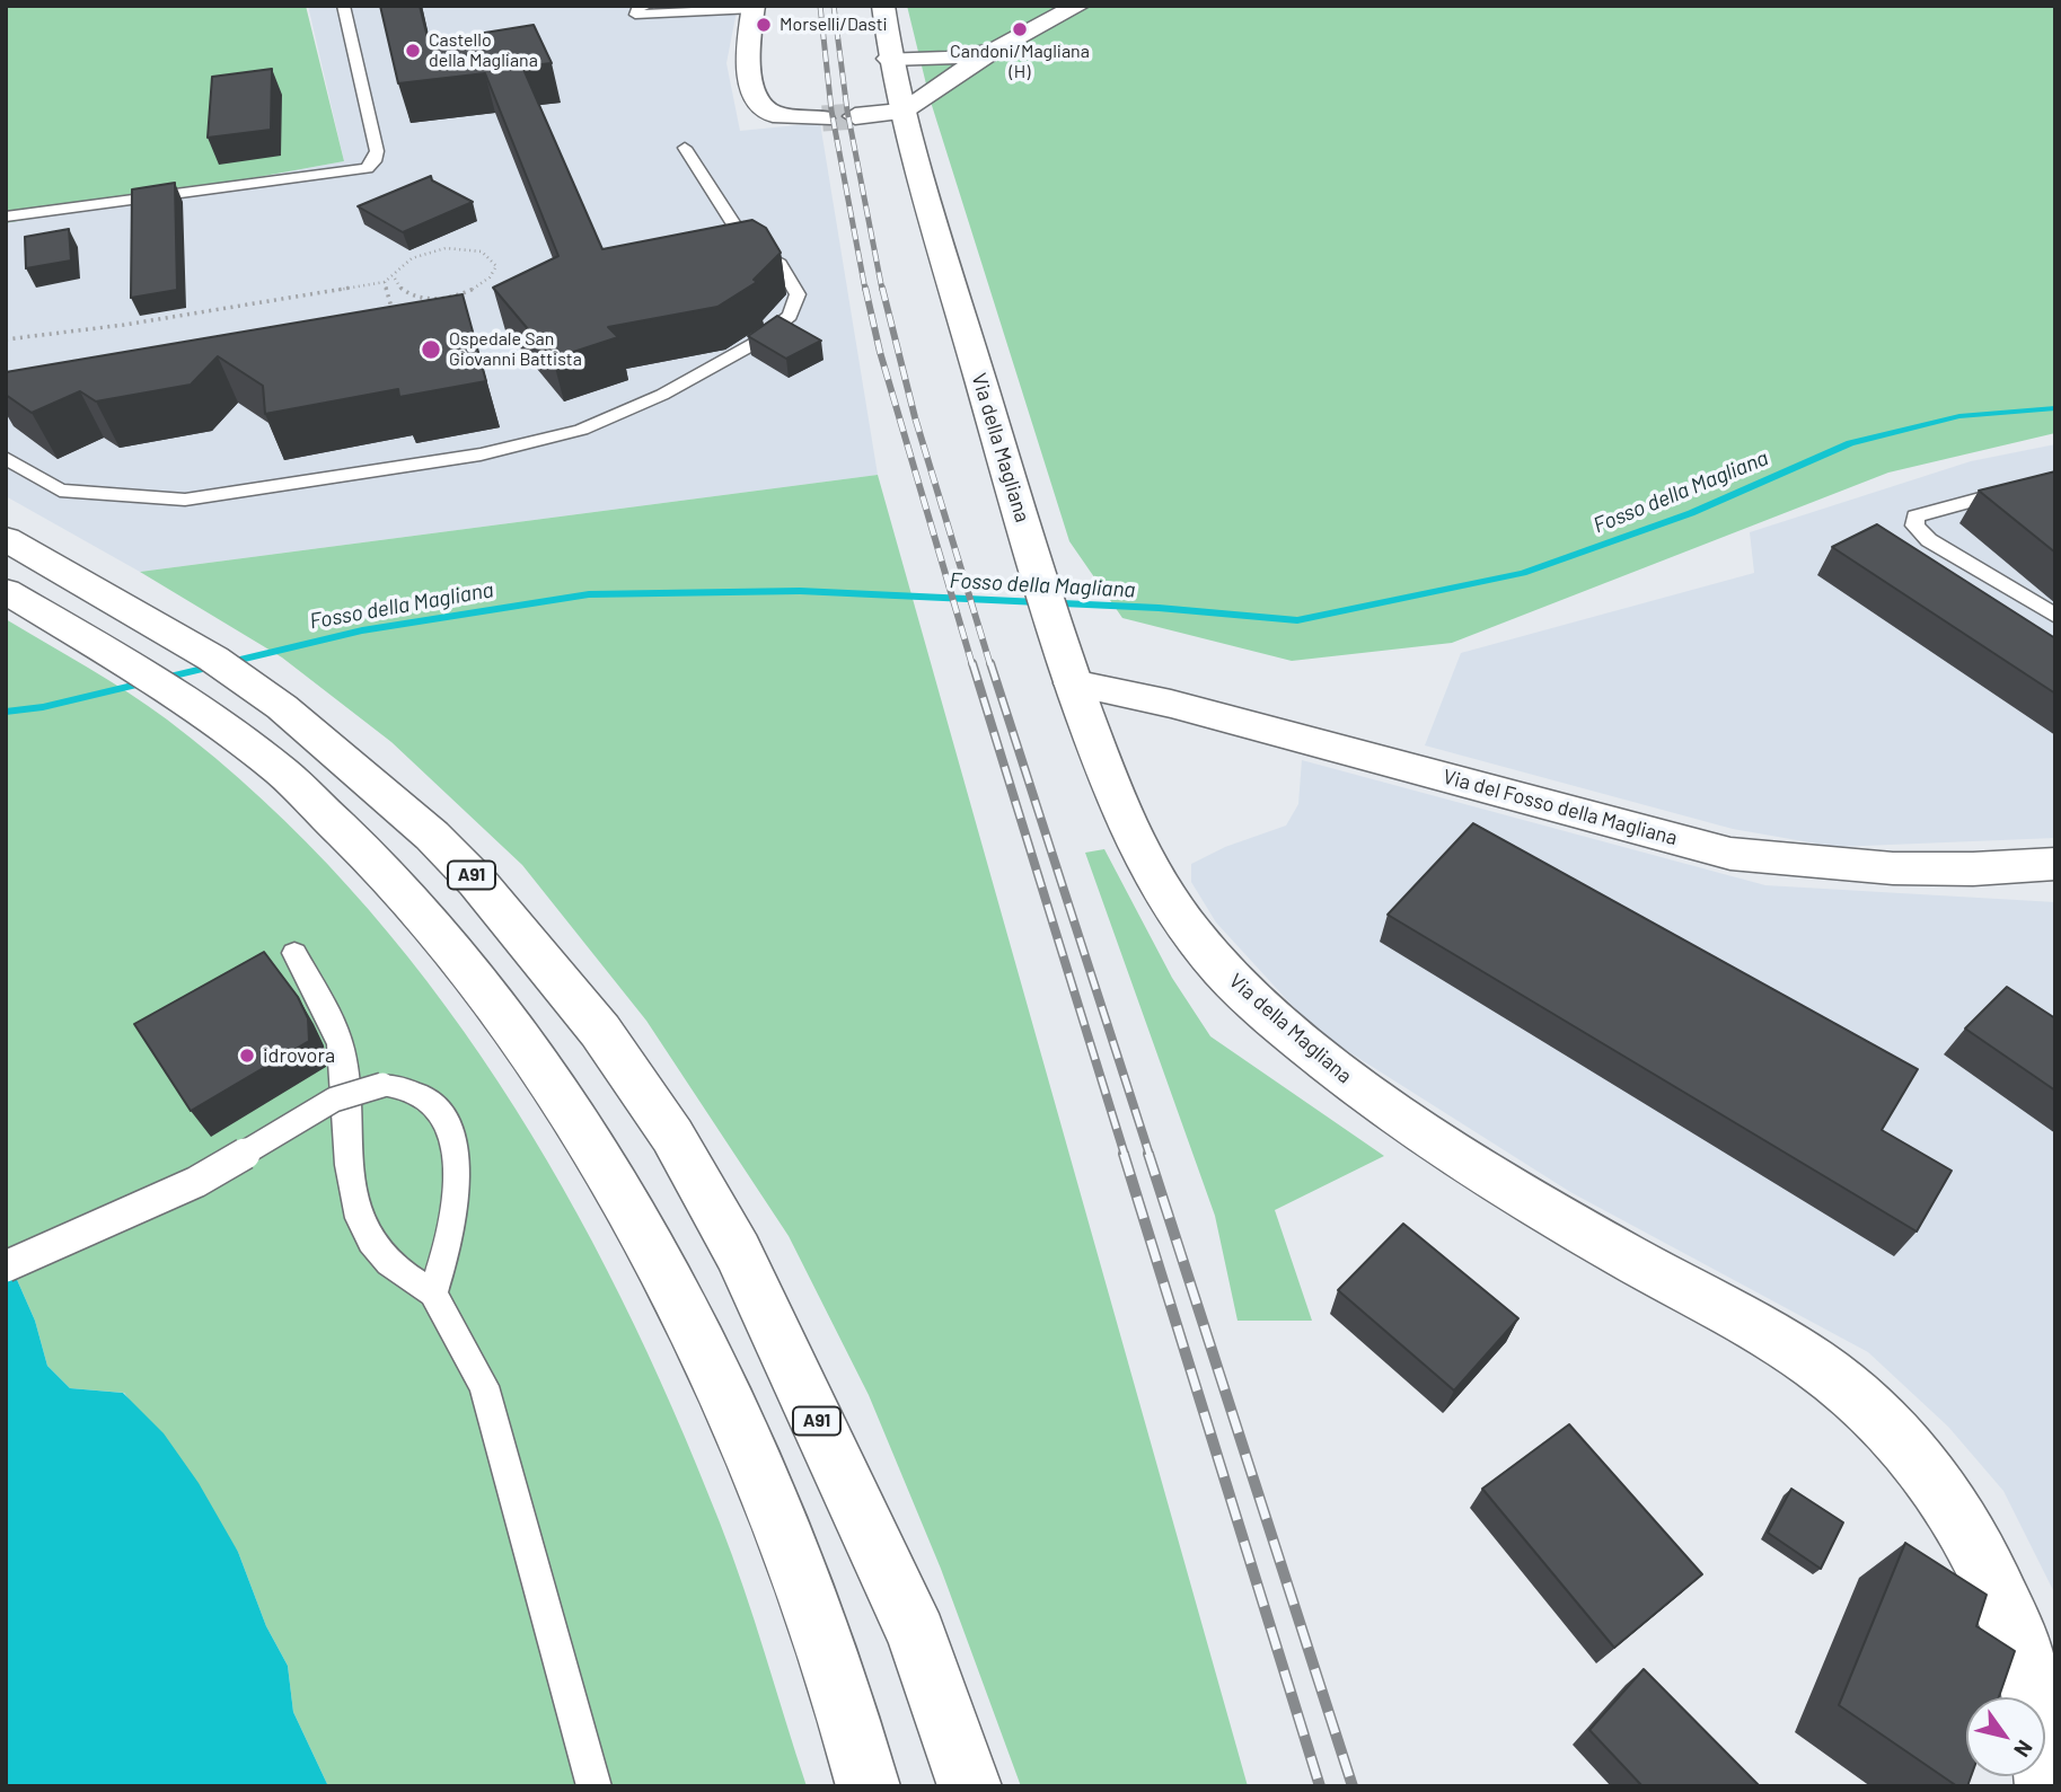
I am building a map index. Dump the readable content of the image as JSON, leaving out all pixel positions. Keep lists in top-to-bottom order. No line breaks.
{"streets":{"main road":["Via della Magliana","Via del Fosso della Magliana","A91"]},"crossings":[["Via della Magliana","Via del Fosso della Magliana"]],"water":["Fosso della Magliana"],"places":["Morselli/Dasti","Candoni/Magliana (H)","Castello della Magliana","Ospedale San Giovanni Battista","idrovora"],"north":"bottom right"}
